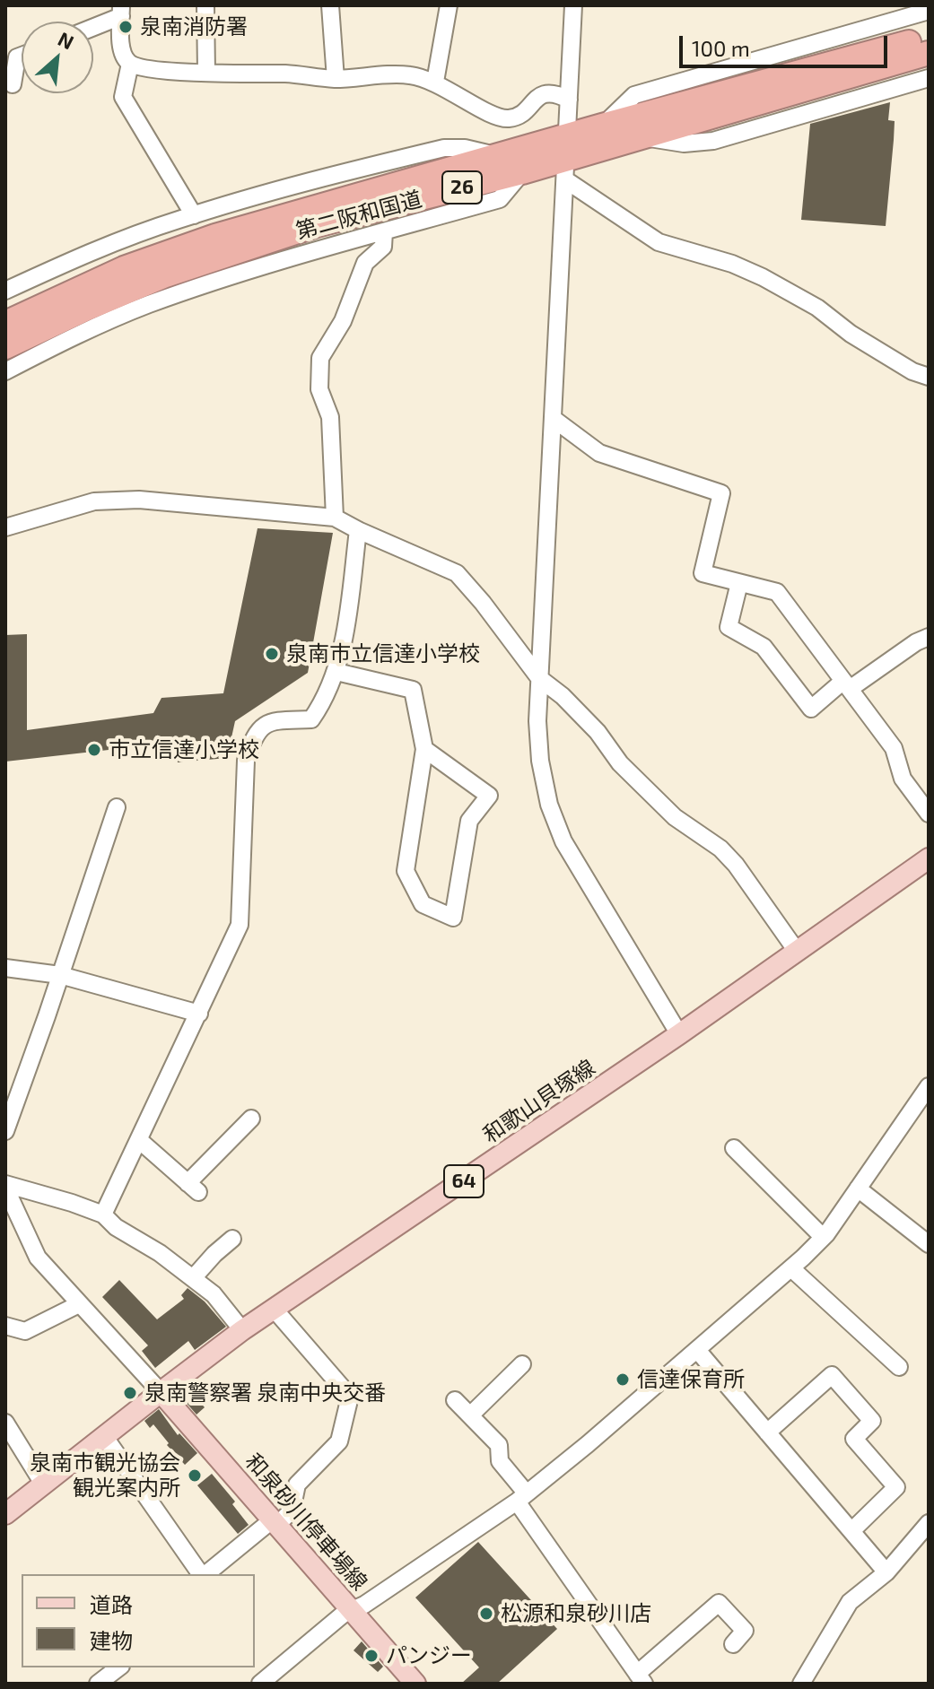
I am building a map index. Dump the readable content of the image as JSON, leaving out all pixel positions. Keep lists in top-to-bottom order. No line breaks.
{"streets":{"highway":["26","第二阪和国道"],"main road":["和歌山貝塚線","64","和泉砂川停車場線"]},"crossings":[["和歌山貝塚線","和泉砂川停車場線"]],"places":["泉南消防署","泉南市立信達小学校","市立信達小学校","信達保育所","泉南警察署 泉南中央交番","泉南市観光協会 観光案内所","松源和泉砂川店","パンジー"],"legend":["道路","建物"],"scale_bar":"100 m","north":"top right"}
